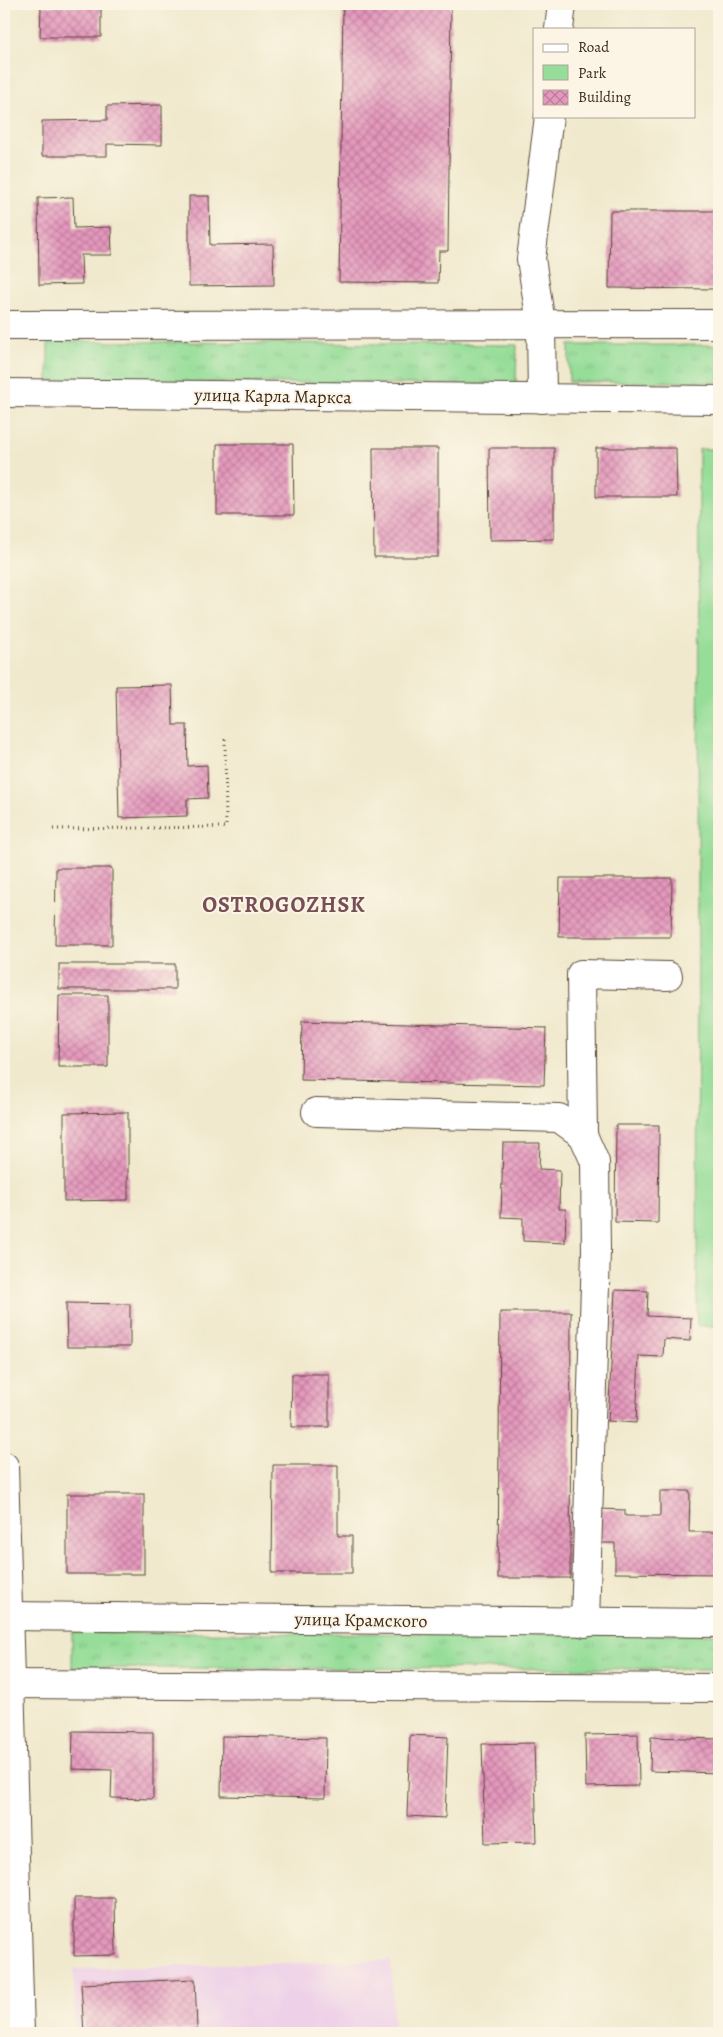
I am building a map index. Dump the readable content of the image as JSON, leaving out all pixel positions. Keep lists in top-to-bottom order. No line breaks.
{"streets":{"street":["улица Карла Маркса","улица Крамского"]},"districts":["OSTROGOZHSK"],"legend":["Road","Park","Building"]}
